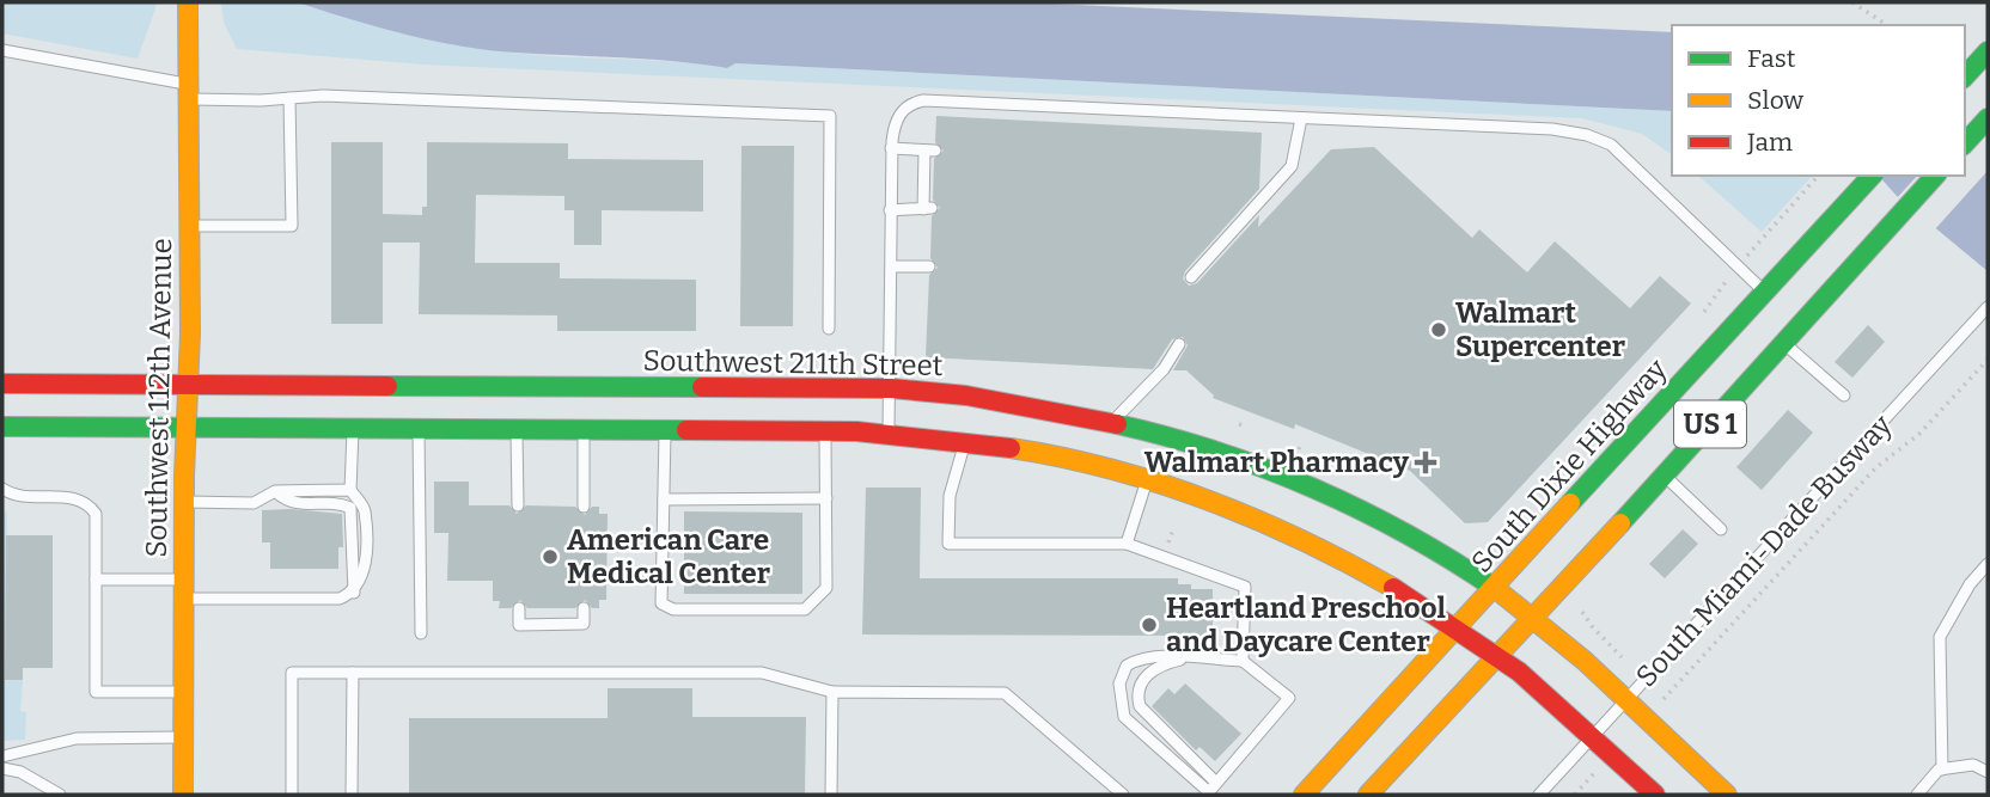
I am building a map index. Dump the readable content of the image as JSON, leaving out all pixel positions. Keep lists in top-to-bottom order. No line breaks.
{"streets":{"main road":["Southwest 211th Street","Southwest 112th Avenue","US 1","South Dixie Highway"],"lane":["South Miami-Dade Busway"]},"crossings":[["Southwest 211th Street","Southwest 112th Avenue"],["Southwest 211th Street","US 1"],["Southwest 211th Street","South Dixie Highway"],["Southwest 211th Street","South Miami-Dade Busway"]],"places":{"other":["Walmart Supercenter","American Care Medical Center","Heartland Preschool and Daycare Center"],"health":["Walmart Pharmacy"]},"legend":["Fast","Slow","Jam"]}
